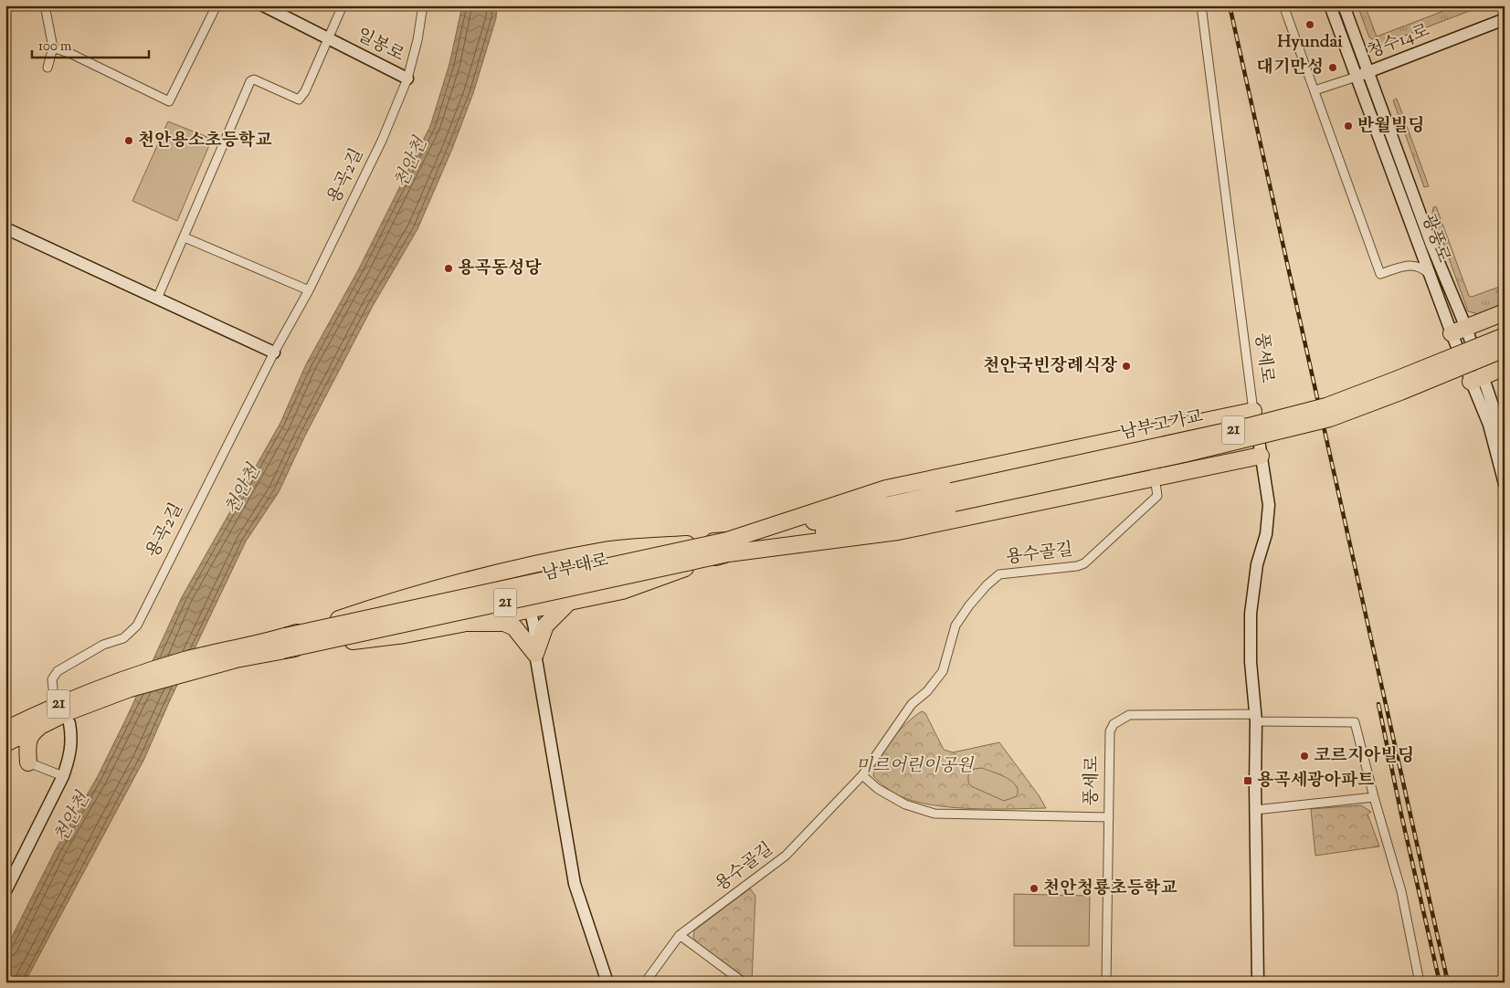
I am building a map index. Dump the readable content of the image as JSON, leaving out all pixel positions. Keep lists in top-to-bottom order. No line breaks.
{"streets":{"highway":["남부고가교","21","남부대로"],"street":["청수14로","일봉로","용곡2길","광풍로","풍세로","용수골길"]},"crossings":[["청수14로","광풍로"],["일봉로","용곡2길"],["남부고가교","남부대로"],["21","남부대로"]],"water":["천안천"],"parks":["미르어린이공원"],"places":{"other":["Hyundai","대기만성","반월빌딩","천안용소초등학교","용곡동성당","천안국빈장례식장","코르지아빌딩","천안청룡초등학교"],"transit":["용곡세광아파트"]},"scale_bar":"100 m"}
